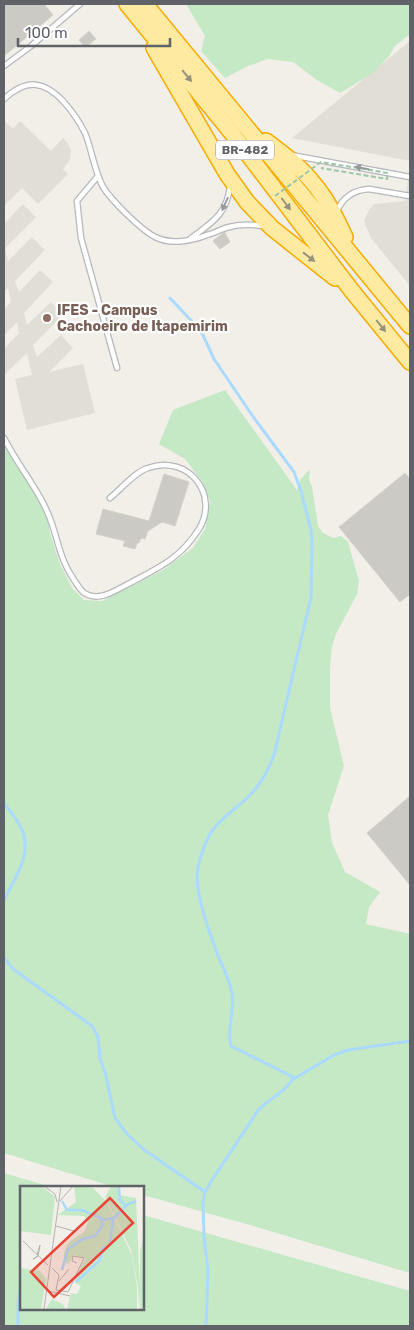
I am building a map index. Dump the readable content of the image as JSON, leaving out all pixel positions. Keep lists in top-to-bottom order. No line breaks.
{"streets":{"highway":["BR-482"]},"places":["IFES - Campus Cachoeiro de Itapemirim"],"scale_bar":"100 m"}
